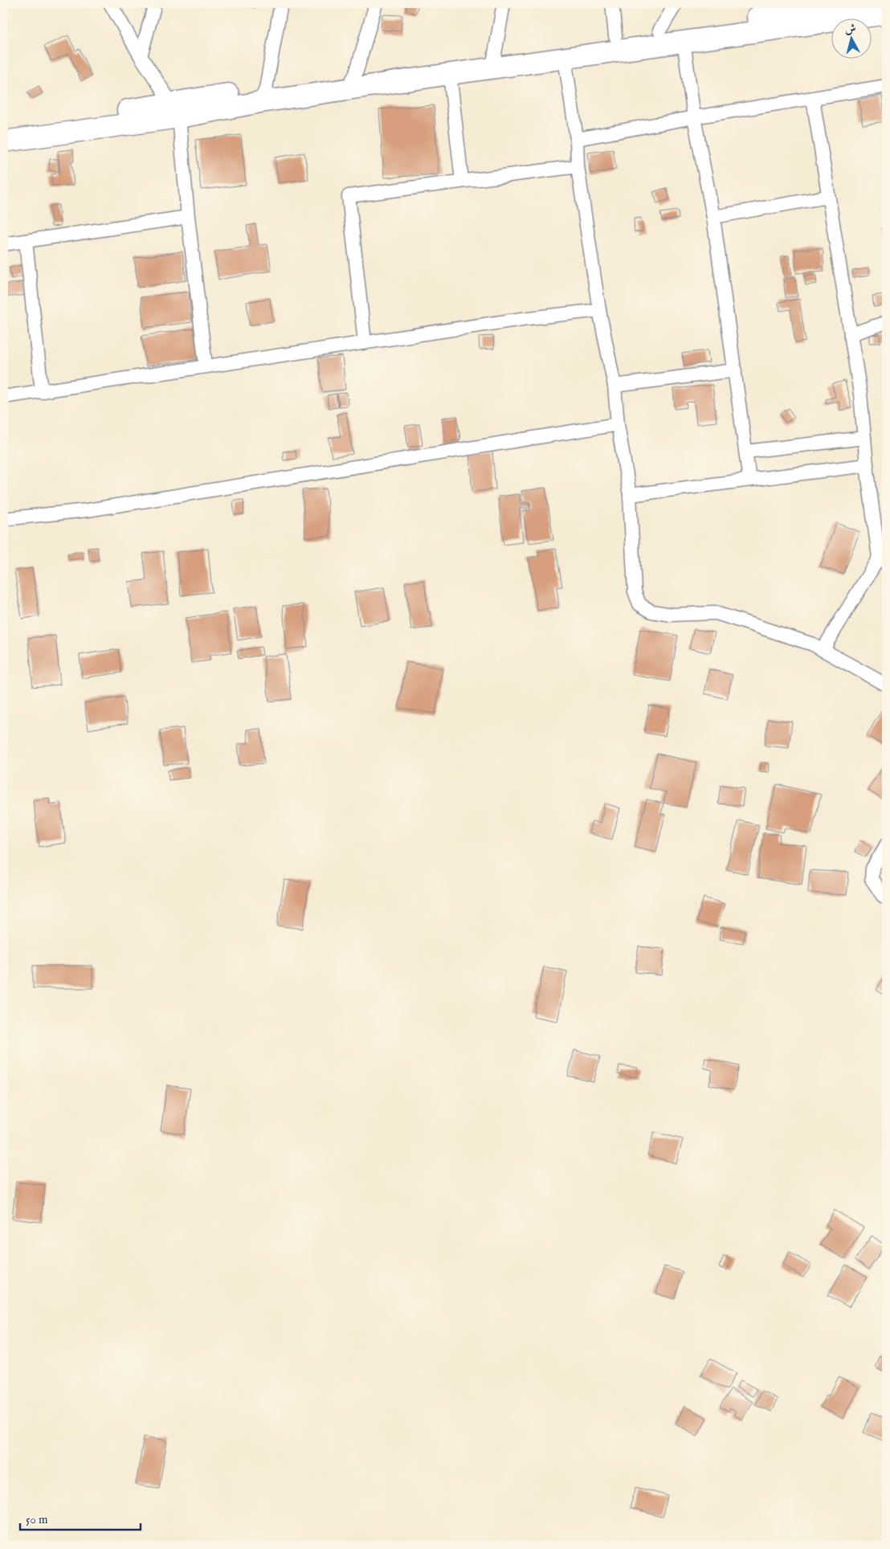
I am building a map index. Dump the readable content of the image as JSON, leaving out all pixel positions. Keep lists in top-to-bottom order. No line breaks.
{"scale_bar":"50 m","north":"top"}
